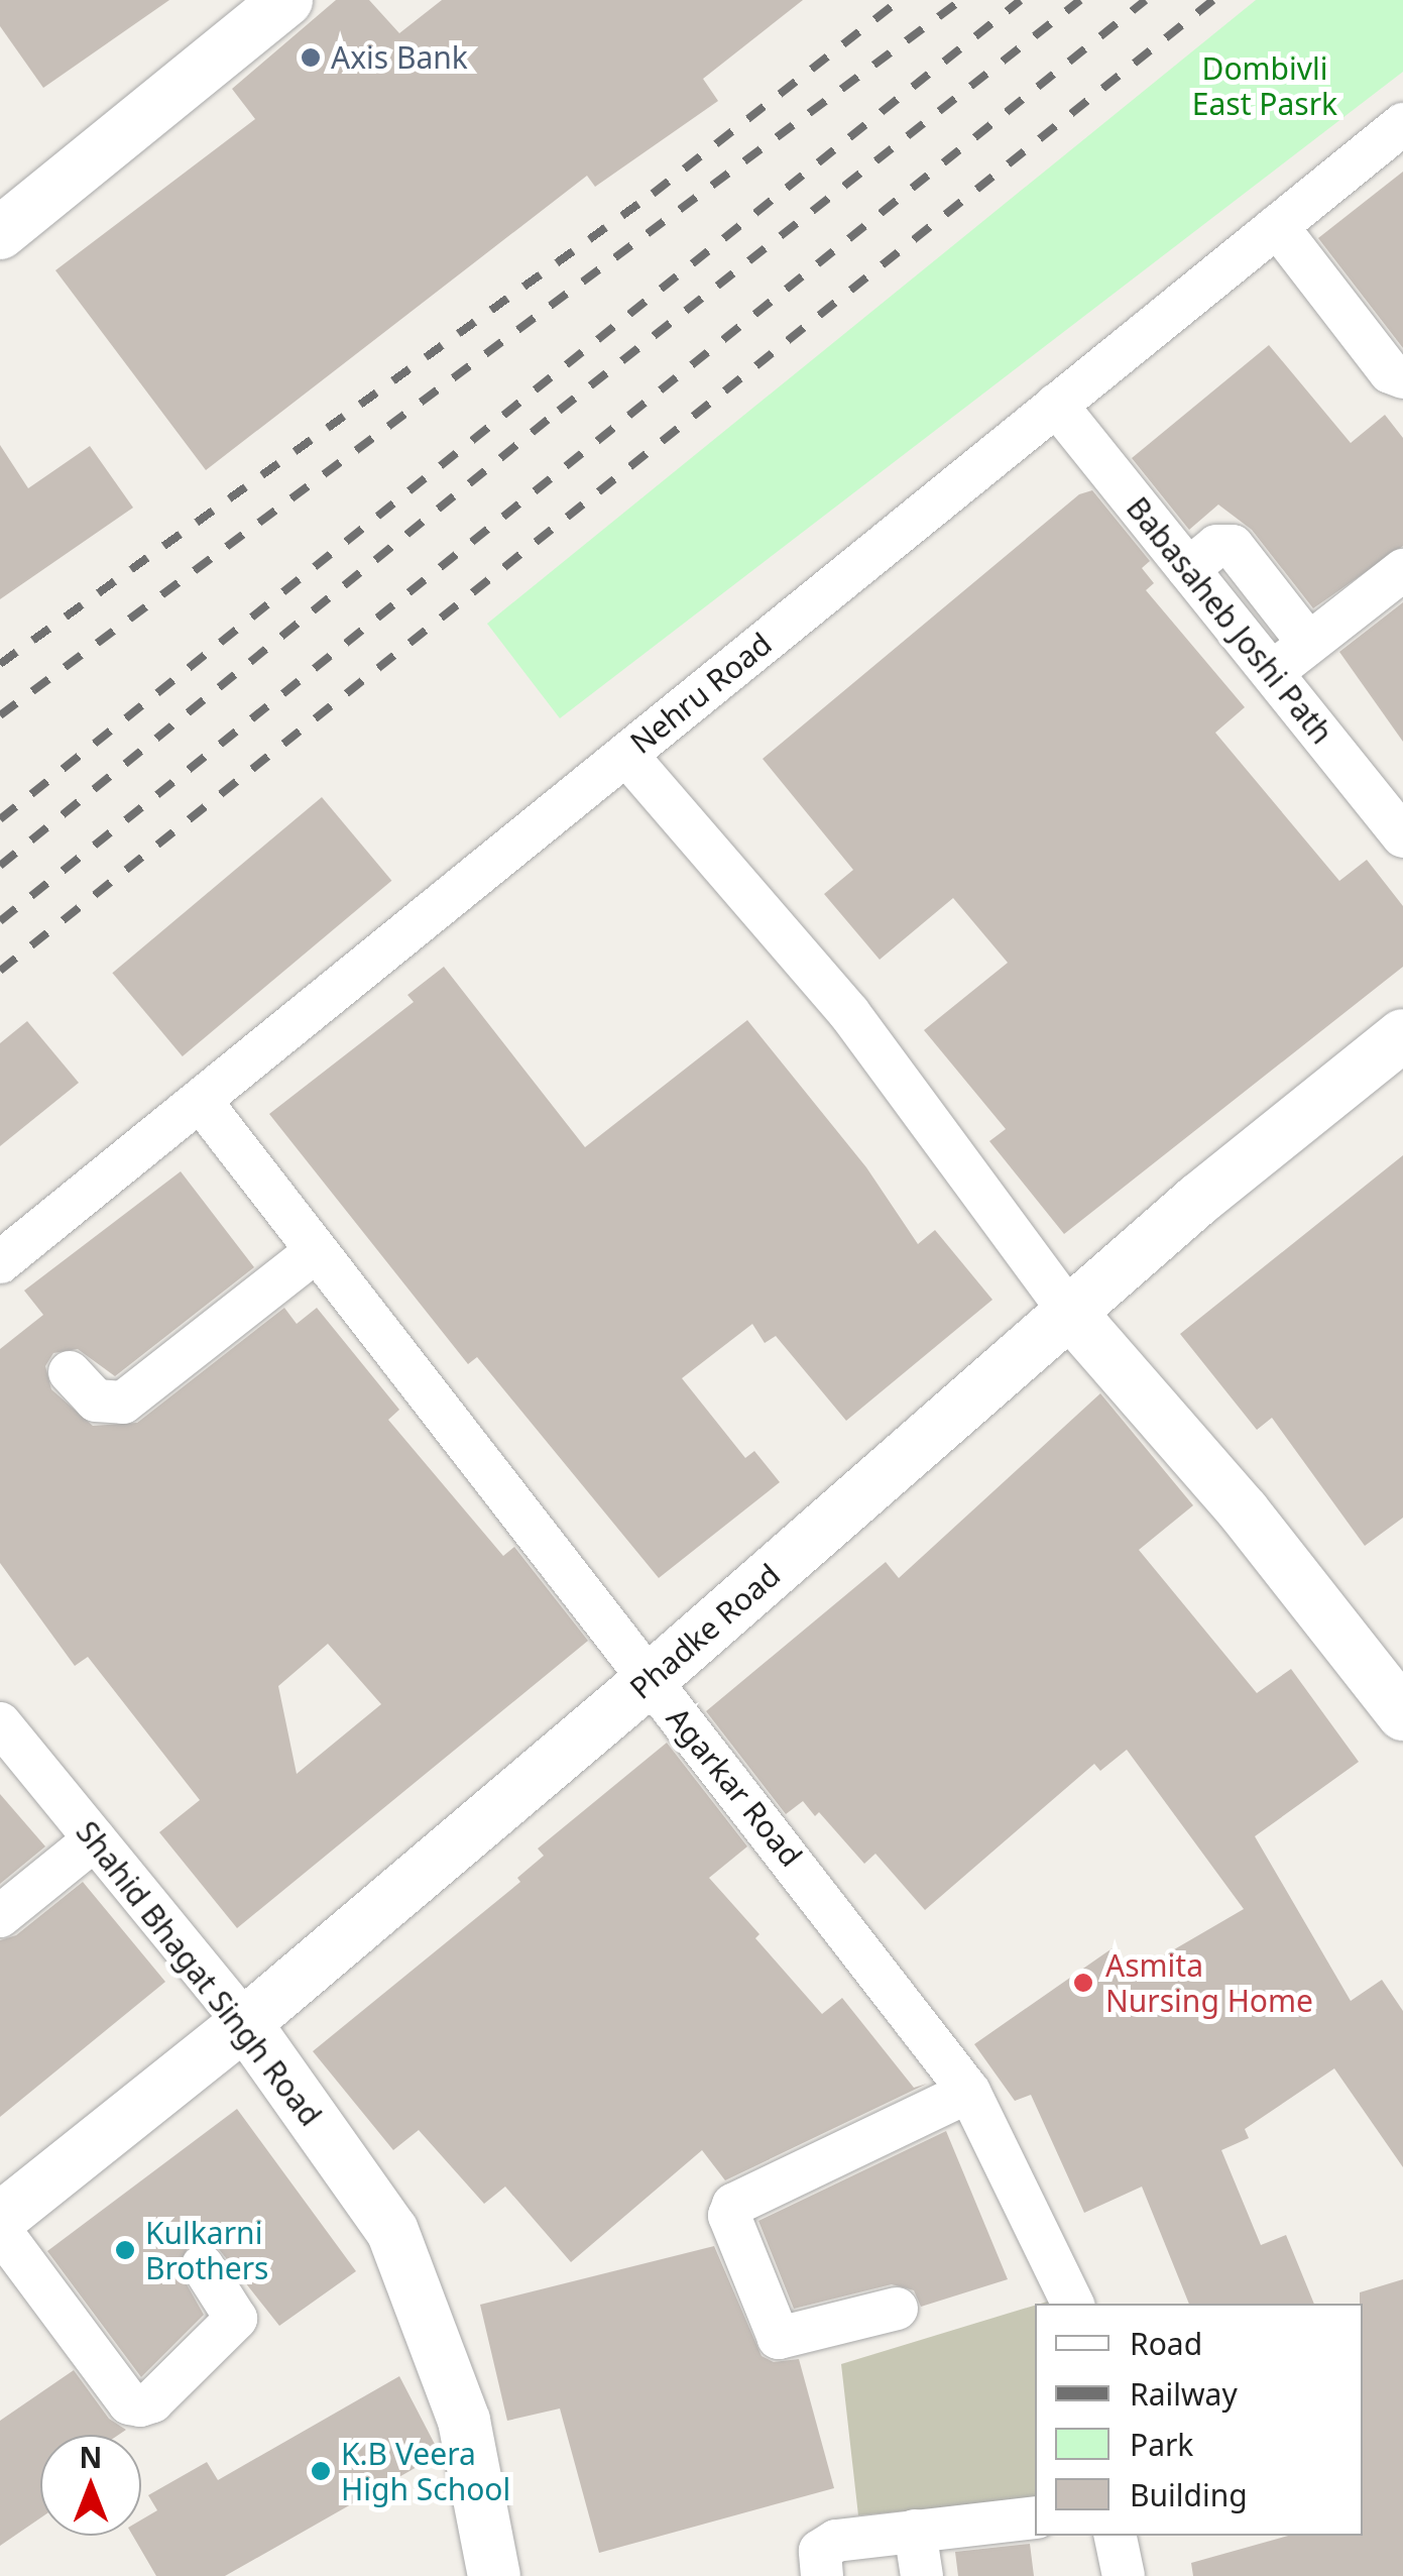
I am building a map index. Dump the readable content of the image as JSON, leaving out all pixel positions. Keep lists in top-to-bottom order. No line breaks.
{"streets":{"street":["Babasaheb Joshi Path","Nehru Road","Phadke Road","Agarkar Road","Shahid Bhagat Singh Road"]},"crossings":[["Babasaheb Joshi Path","Nehru Road"],["Nehru Road","Agarkar Road"],["Phadke Road","Agarkar Road"],["Phadke Road","Shahid Bhagat Singh Road"]],"parks":["Dombivli East Pasrk"],"places":["Axis Bank","Asmita Nursing Home","Kulkarni Brothers","K.B Veera High School"],"legend":["Road","Railway","Park","Building"],"north":"top"}
